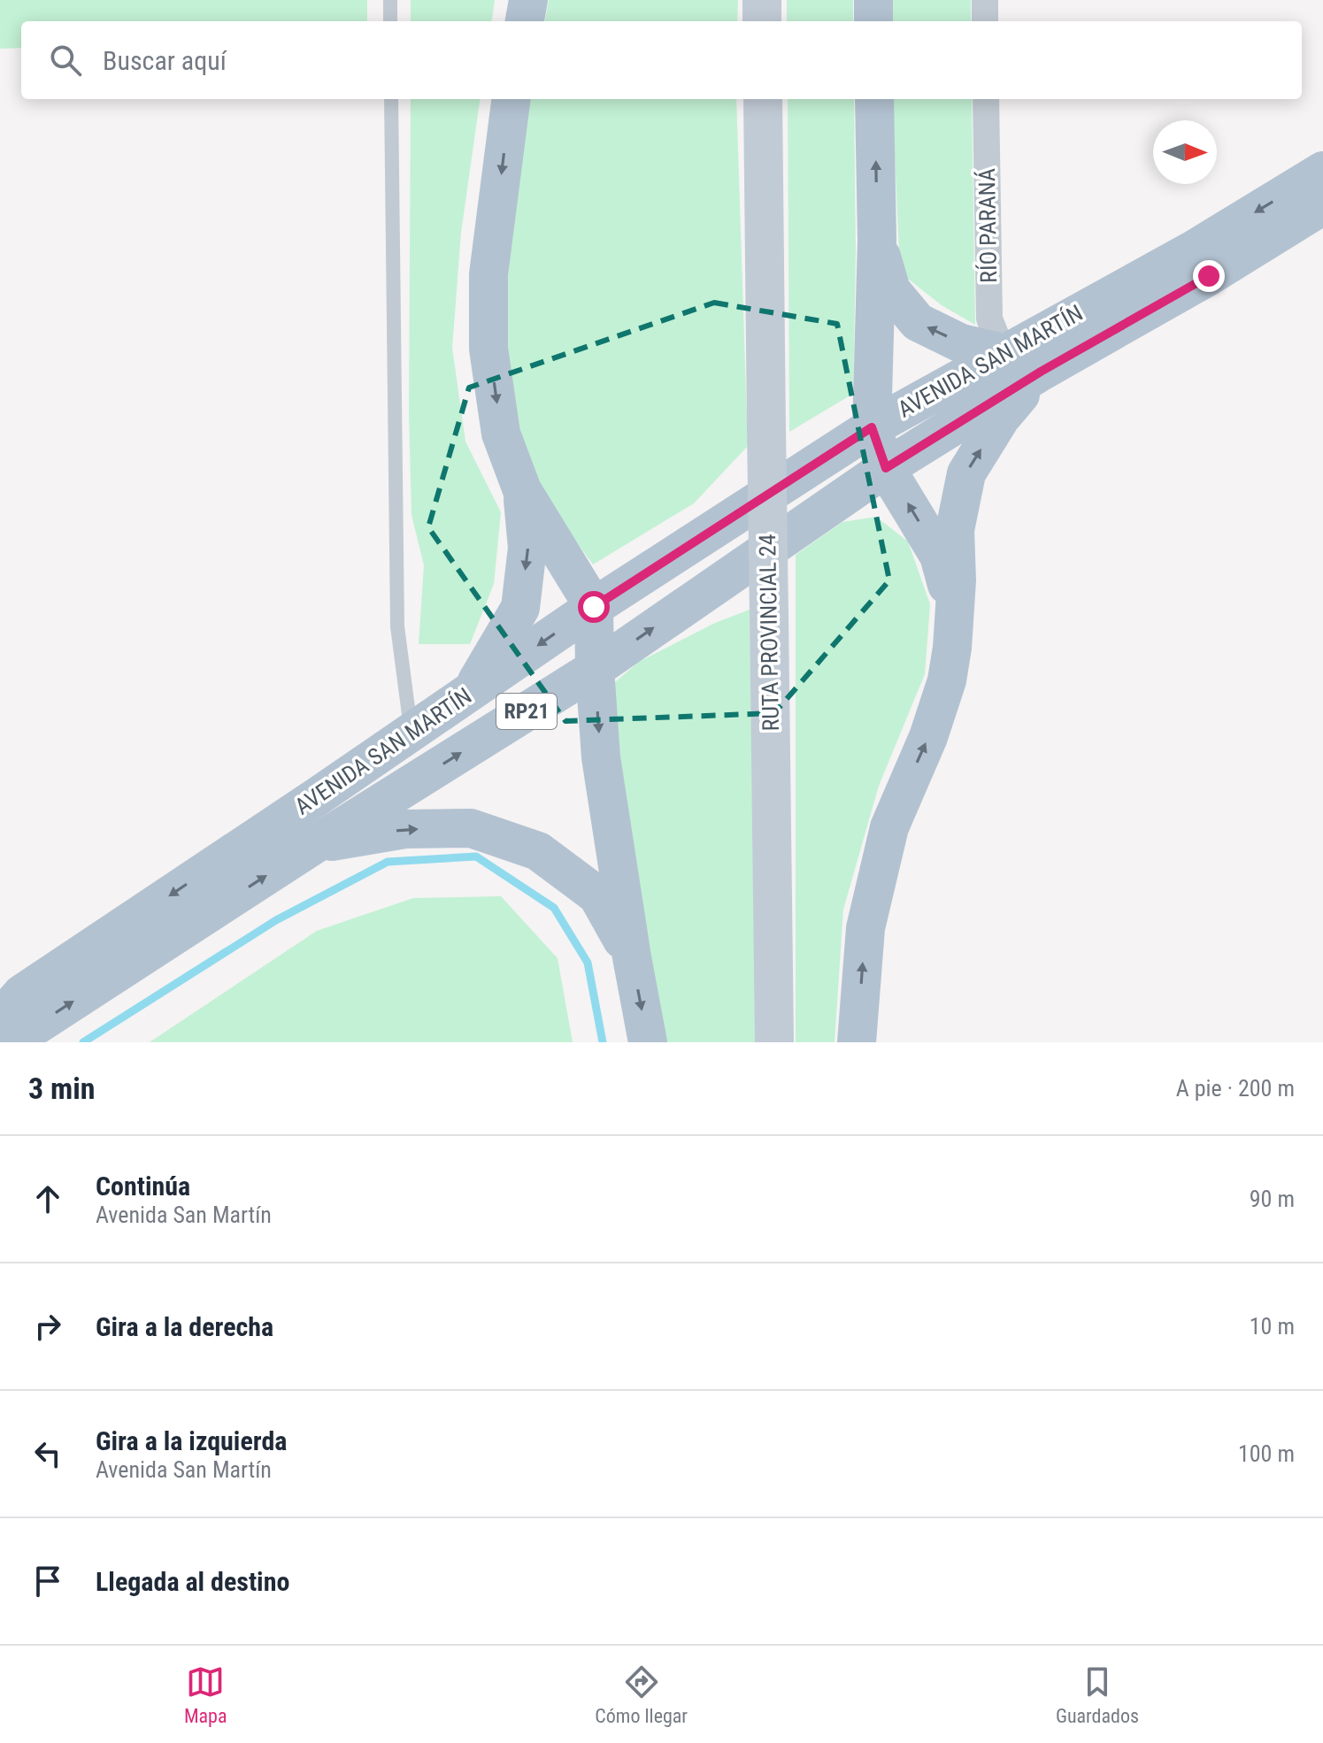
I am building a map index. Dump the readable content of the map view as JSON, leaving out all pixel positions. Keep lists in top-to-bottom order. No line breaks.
{"streets":{"main road":["AVENIDA SAN MARTÍN","RUTA PROVINCIAL 24","RP21"],"street":["RÍO PARANÁ"]},"crossings":[["RÍO PARANÁ","AVENIDA SAN MARTÍN"]],"north":"right","page":{"search":"Buscar aquí","heading":["3 min","A pie · 200 m"],"list":[["Continúa","Avenida San Martín","90 m"],["Gira a la derecha","10 m"],["Gira a la izquierda","Avenida San Martín","100 m"],"Llegada al destino"],"nav":["Mapa","Cómo llegar","Guardados"]}}
